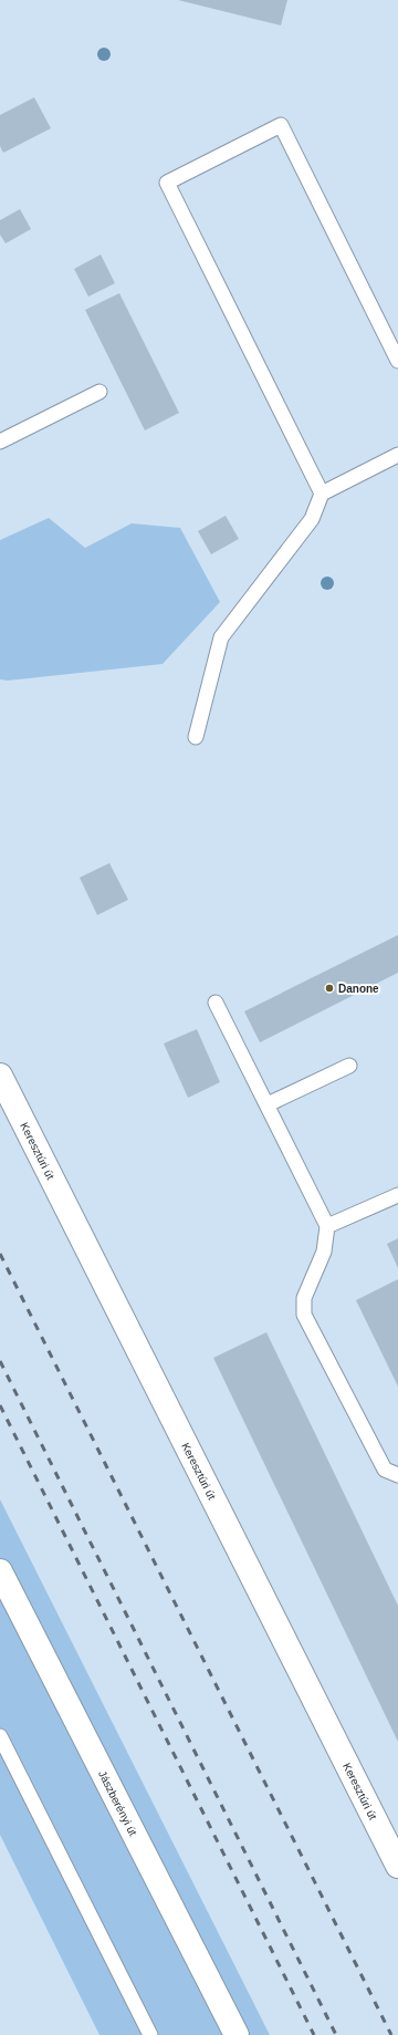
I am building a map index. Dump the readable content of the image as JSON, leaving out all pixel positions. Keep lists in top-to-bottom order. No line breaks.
{"streets":{"main road":["Keresztúri út","Jászberényi út"]},"places":["Danone"]}
